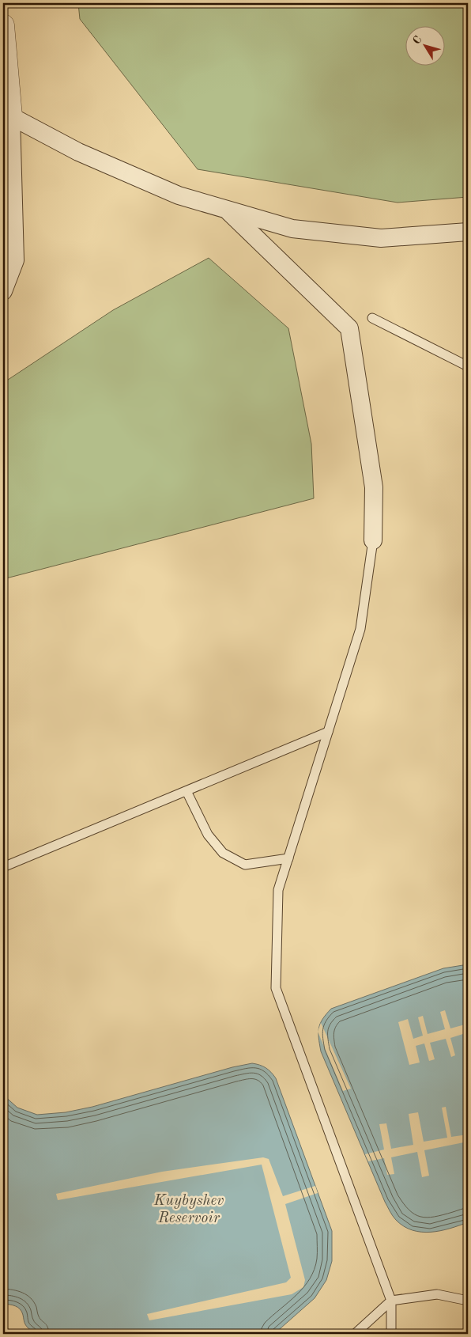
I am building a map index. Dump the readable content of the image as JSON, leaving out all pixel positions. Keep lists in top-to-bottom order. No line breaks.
{"water":["Kuybyshev Reservoir"],"north":"top left"}
